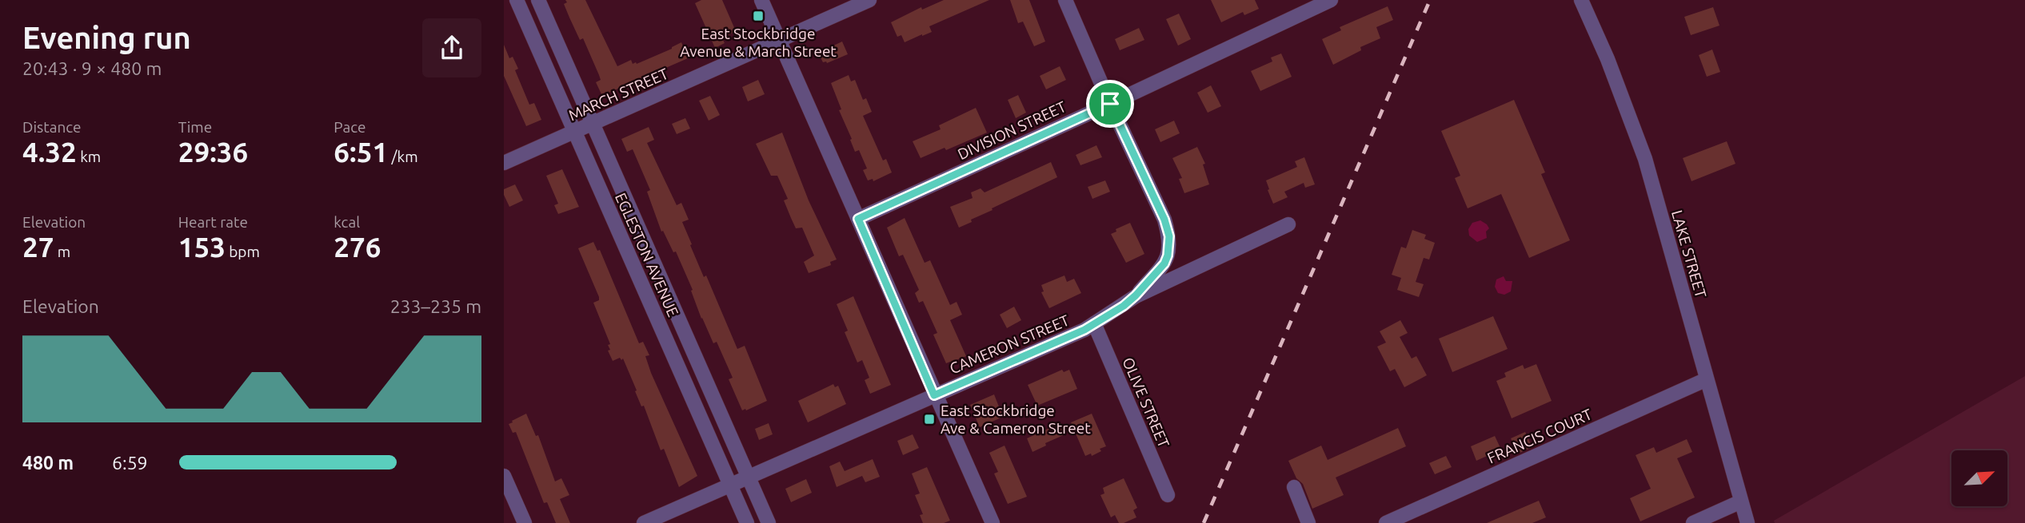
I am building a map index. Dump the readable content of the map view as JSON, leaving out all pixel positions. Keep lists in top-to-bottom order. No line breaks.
{"streets":{"street":["MARCH STREET","DIVISION STREET","LAKE STREET","EGLESTON AVENUE","CAMERON STREET","OLIVE STREET","FRANCIS COURT"]},"crossings":[["MARCH STREET","EGLESTON AVENUE"],["LAKE STREET","FRANCIS COURT"],["EGLESTON AVENUE","CAMERON STREET"],["CAMERON STREET","OLIVE STREET"]],"places":{"transit":["East Stockbridge Avenue & March Street","East Stockbridge Ave & Cameron Street"]},"north":"top right","page":{"heading":["Evening run","20:43 · 9 × 480 m"],"stats":[["Distance","4.32 km"],["Time","29:36"],["Pace","6:51 /km"],["Elevation","27 m"],["Heart rate","153 bpm"],["kcal","276"]],"chart":["Elevation","233–235 m"],"list":[{"name":"480 m","note":"6:59"}]}}
